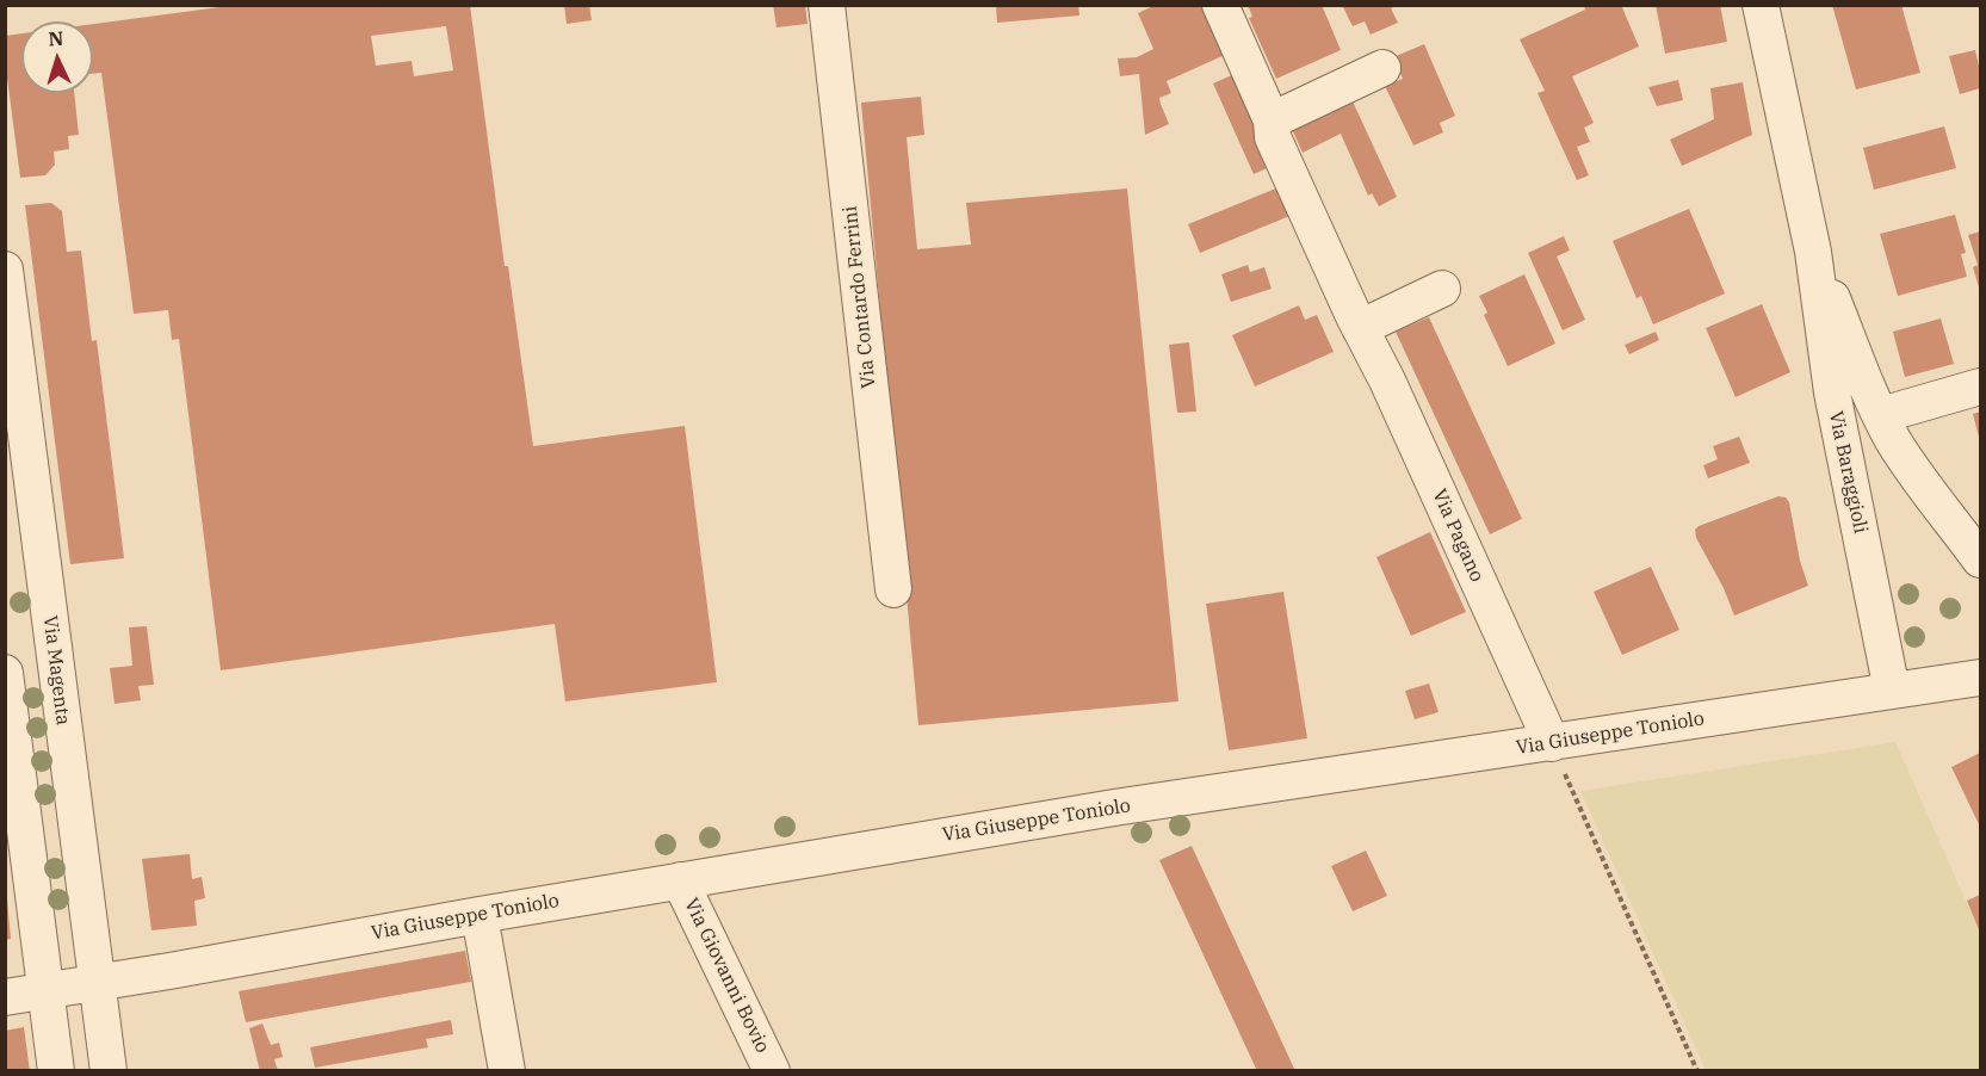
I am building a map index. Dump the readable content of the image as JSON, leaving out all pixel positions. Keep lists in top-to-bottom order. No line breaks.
{"streets":{"street":["Via Contardo Ferrini","Via Baraggioli","Via Pagano","Via Magenta","Via Giuseppe Toniolo","Via Giovanni Bovio"]},"crossings":[["Via Baraggioli","Via Giuseppe Toniolo"],["Via Pagano","Via Giuseppe Toniolo"],["Via Magenta","Via Giuseppe Toniolo"],["Via Giuseppe Toniolo","Via Giovanni Bovio"]],"north":"top"}
